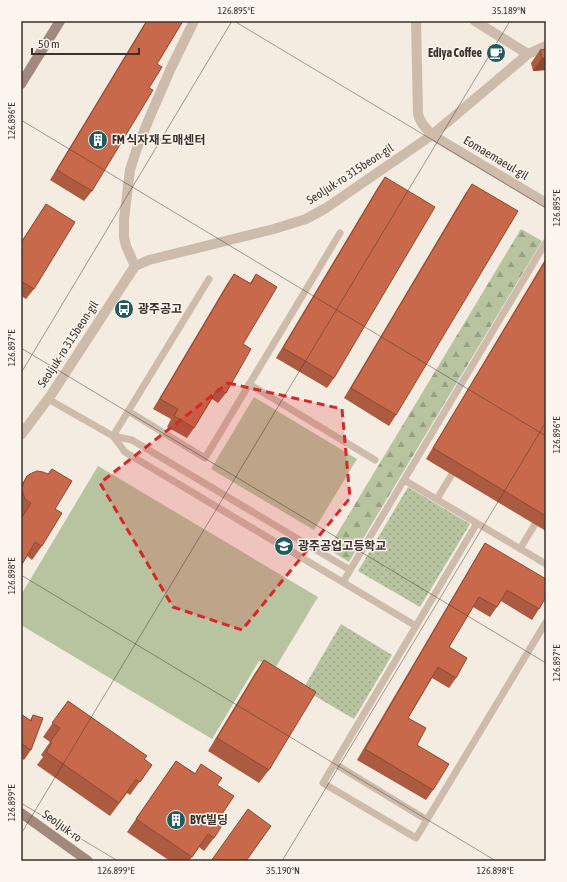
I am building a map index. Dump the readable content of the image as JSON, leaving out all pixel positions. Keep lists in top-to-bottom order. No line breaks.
{"streets":{"main road":["Seoljuk-ro"],"street":["Eomaemaeul-gil","Seoljuk-ro 315beon-gil"]},"crossings":[["Eomaemaeul-gil","Seoljuk-ro 315beon-gil"]],"places":{"cafe":["Ediya Coffee"],"building":["FM 식자재 도매센터","BYC빌딩"],"bus stop":["광주공고"],"school or university":["광주공업고등학교"]},"scale_bar":"50 m","coordinates":["126.895°E","35.189°N","126.896°E","126.897°E","126.898°E","126.899°E","35.190°N"]}
